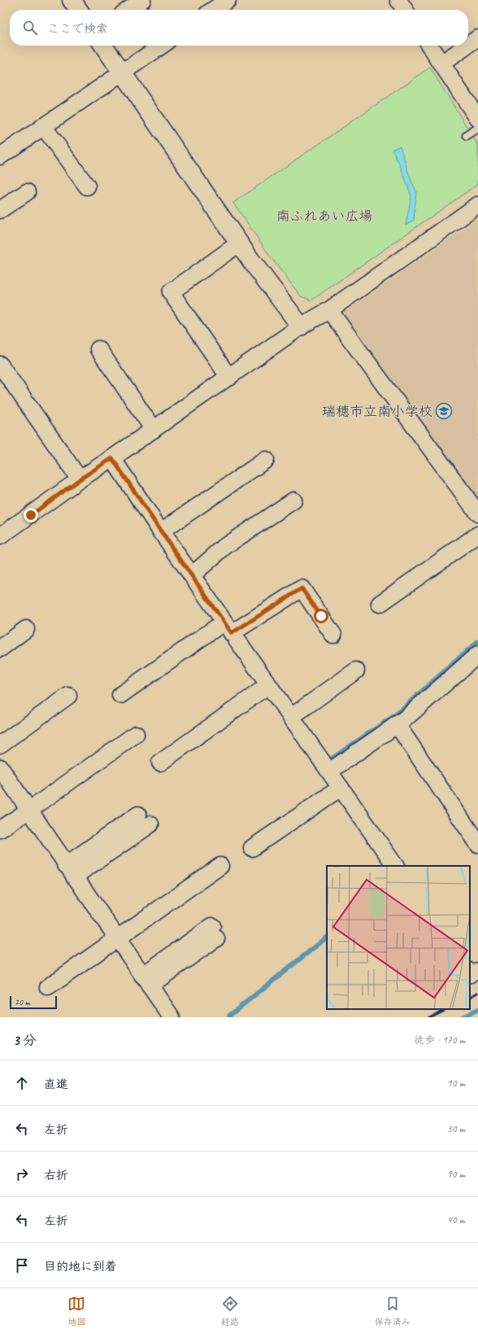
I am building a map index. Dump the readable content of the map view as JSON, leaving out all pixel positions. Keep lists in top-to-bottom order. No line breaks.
{"parks":["南ふれあい広場"],"places":{"school or university":["瑞穂市立南小学校"]},"scale_bar":"20 m","page":{"search":"ここで検索","scale":"20 m","heading":["3 分","徒歩 · 170 m"],"list":[["直進","10 m"],["左折","30 m"],["右折","90 m"],["左折","40 m"],"目的地に到着"],"nav":["地図","経路","保存済み"]}}
